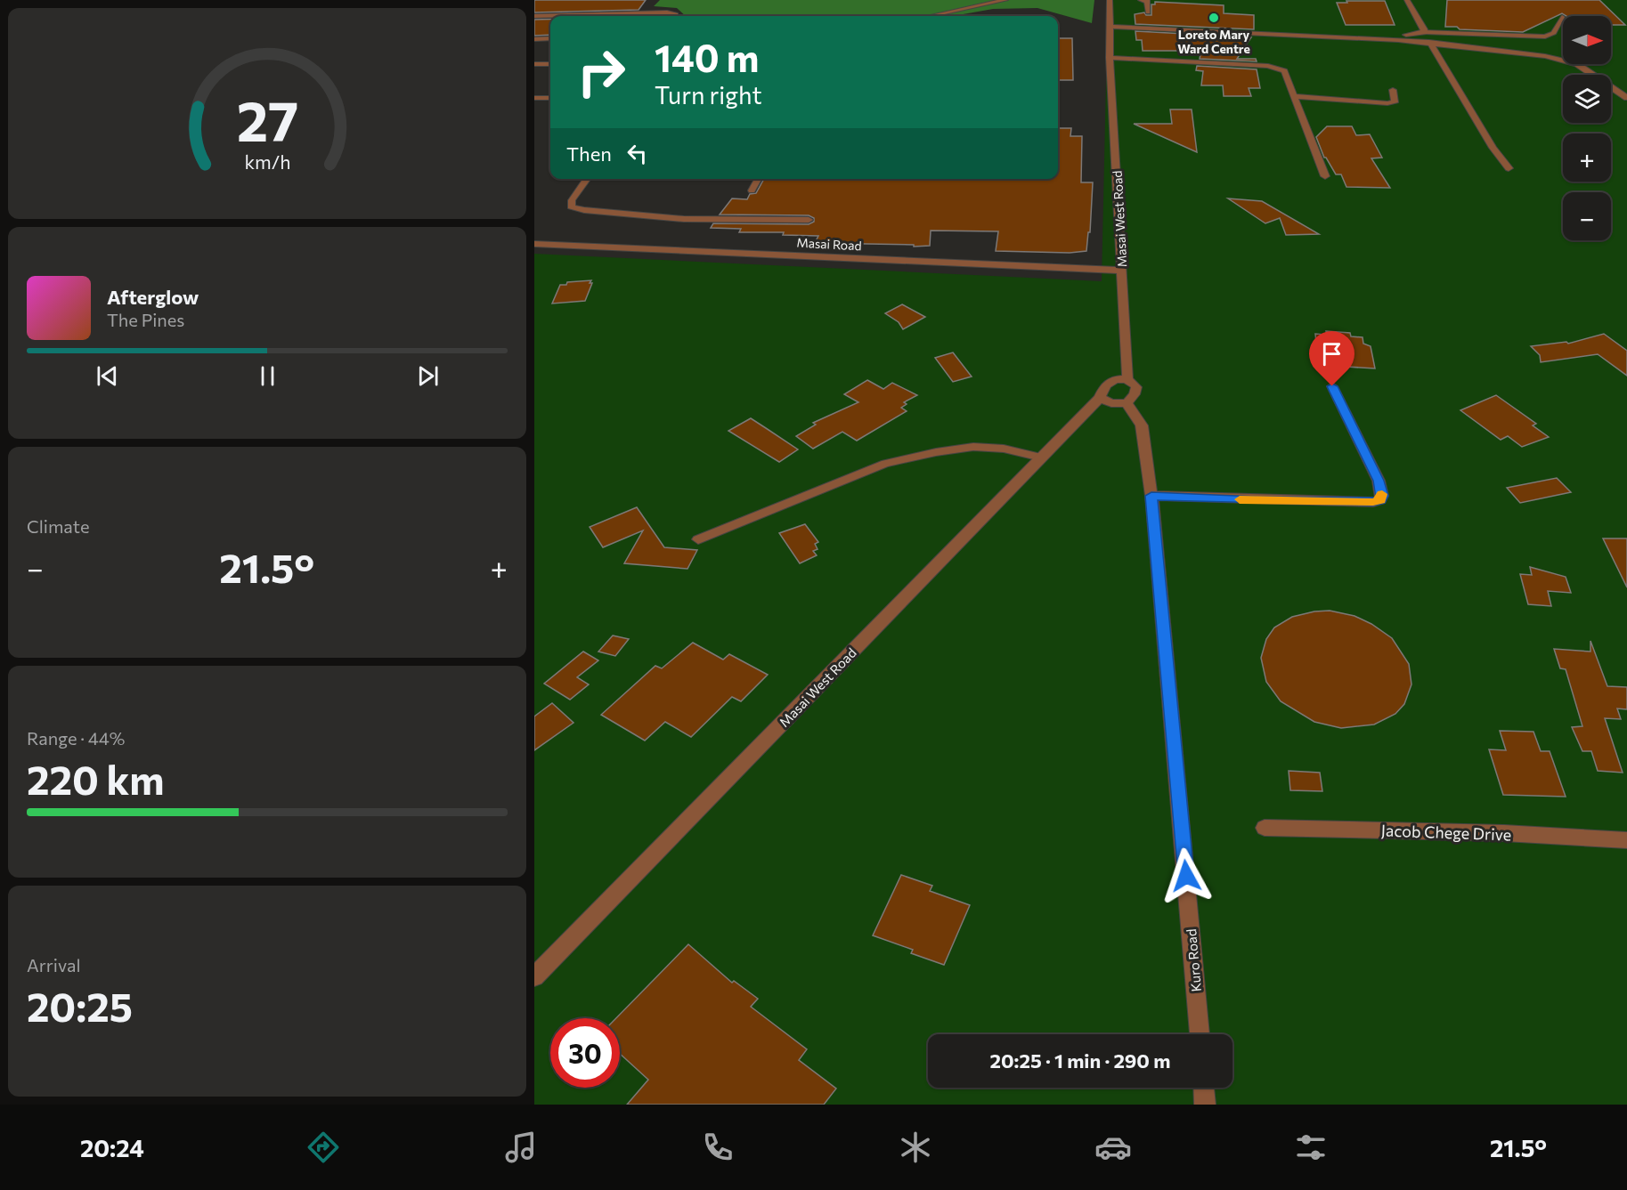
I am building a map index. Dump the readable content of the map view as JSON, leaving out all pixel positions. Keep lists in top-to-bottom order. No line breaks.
{"streets":{"street":["Masai West Road","Masai Road","Jacob Chege Drive","Kuro Road"]},"crossings":[["Masai West Road","Masai Road"],["Masai West Road","Kuro Road"]],"places":["Loreto Mary Ward Centre"],"north":"right","page":{"map_buttons":["+","−"],"turn":["140 m","Turn right"],"then":"Then","song":["Afterglow","The Pines"],"tile":["Climate",["Range · 44%","220 km"],["Arrival","20:25"]],"heat":["−","21.5°","+"],"limit":"30","trip":"20:25 · 1 min · 290 m","tabs":["20:24","21.5°"],"gauge":["27","km/h"]}}
